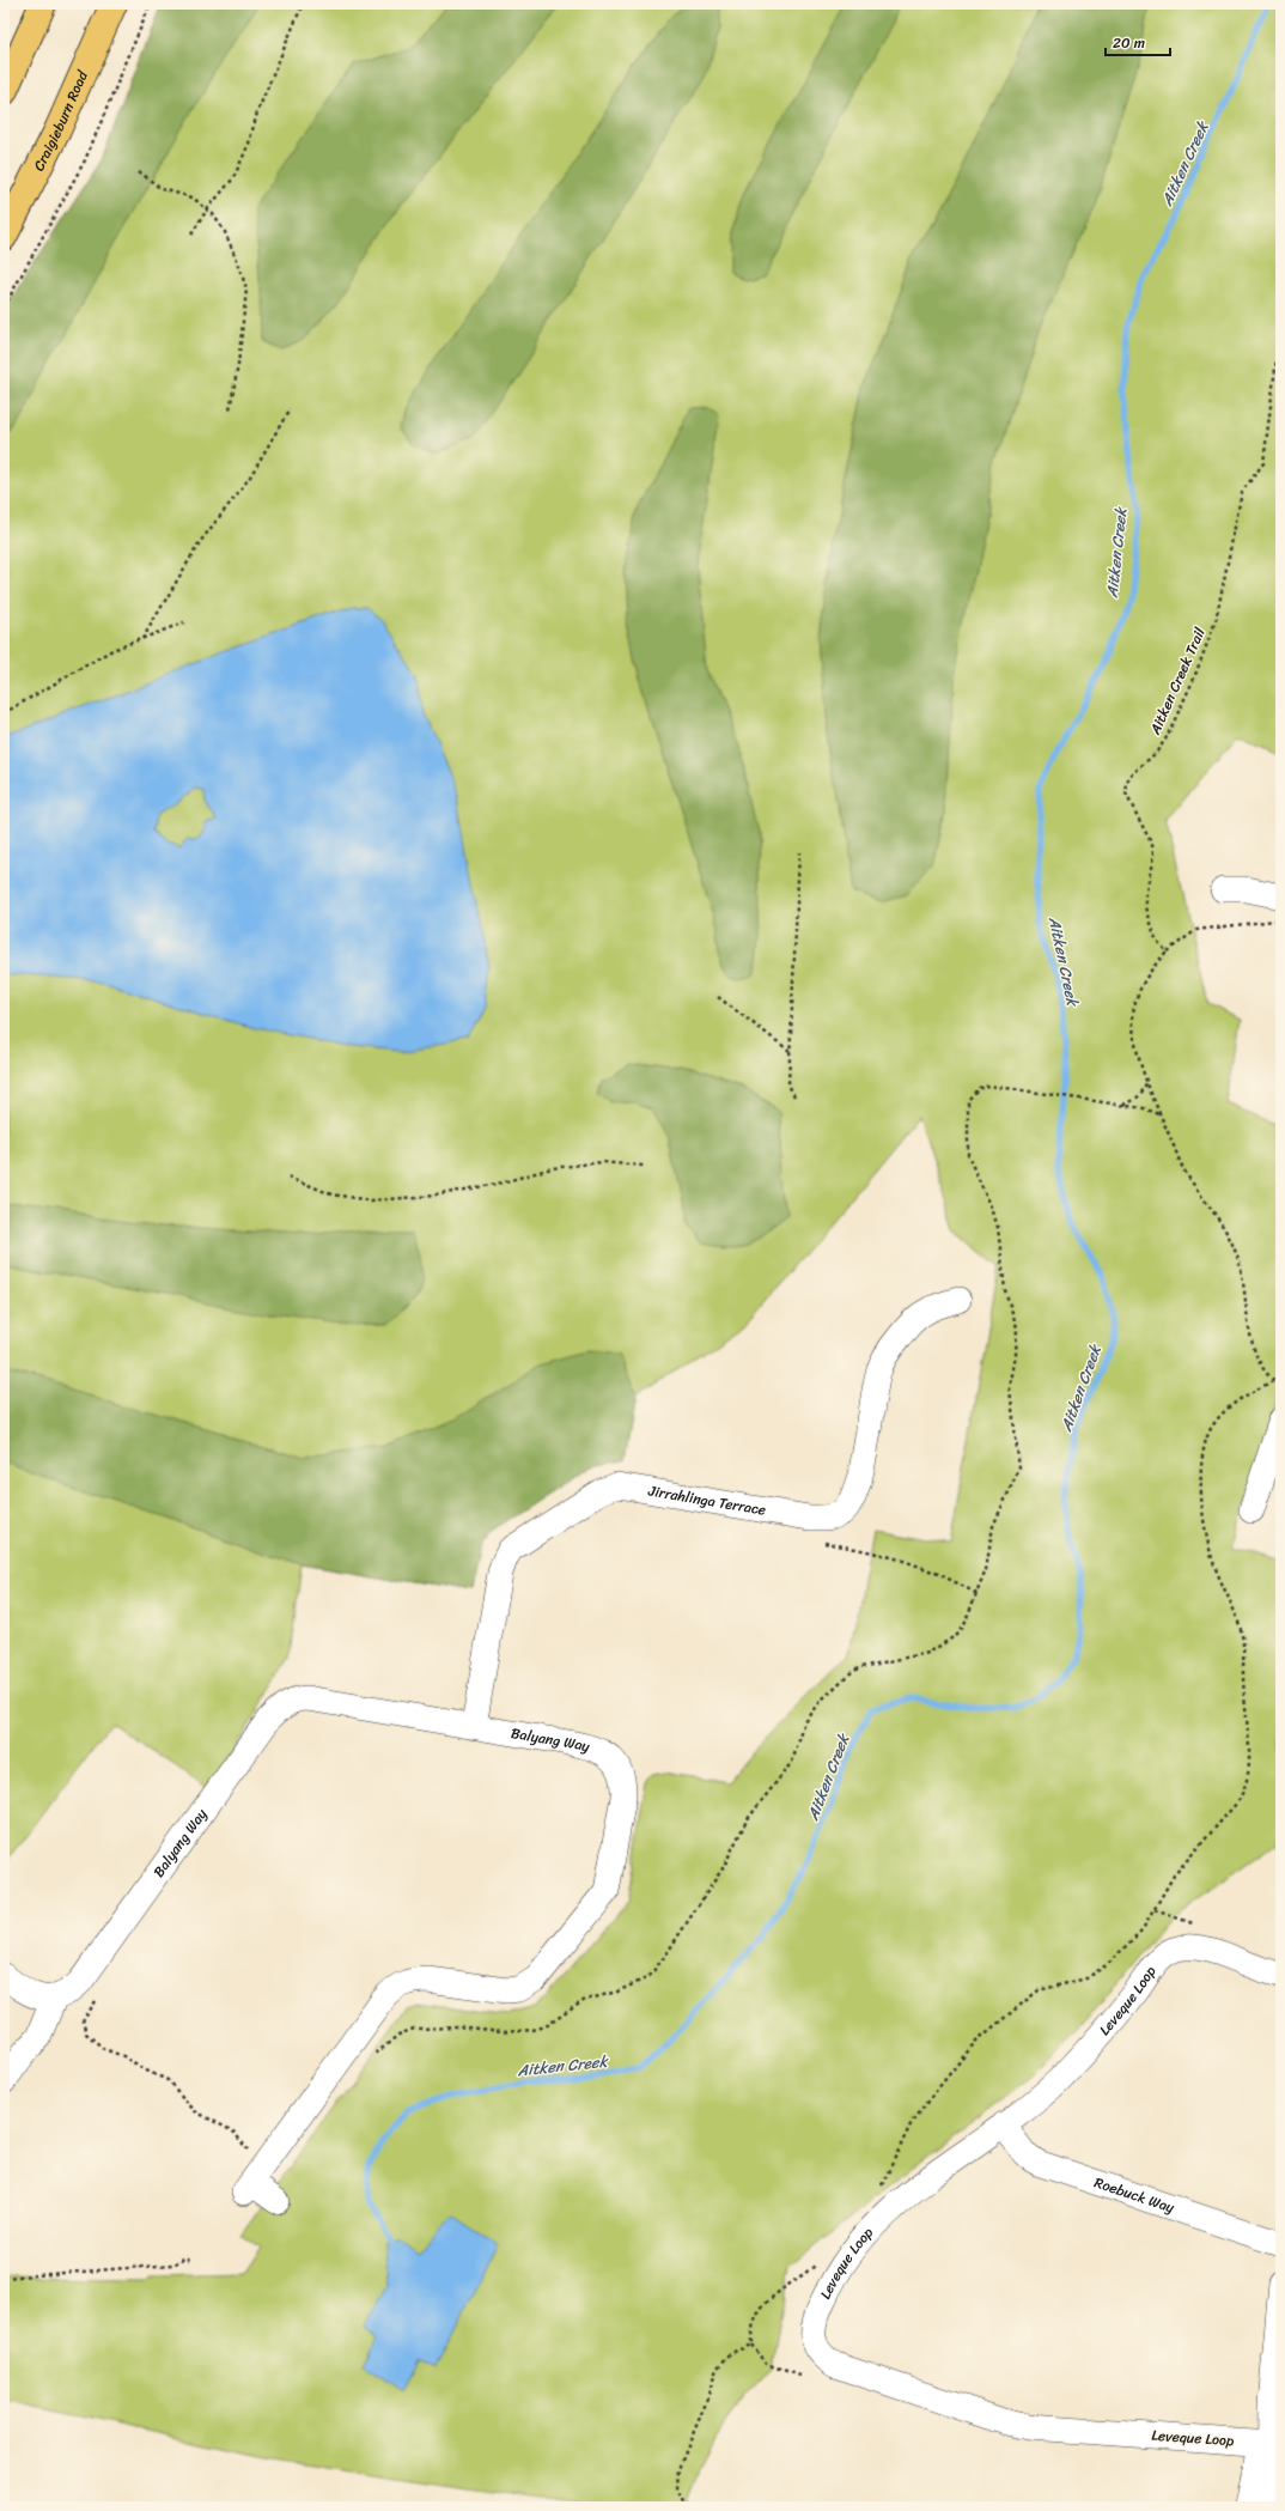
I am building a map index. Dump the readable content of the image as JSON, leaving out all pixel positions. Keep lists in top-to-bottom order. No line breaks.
{"streets":{"main road":["Craigieburn Road"],"street":["Jirrahlinga Terrace","Balyang Way","Leveque Loop","Roebuck Way"],"path":["Aitken Creek Trail"]},"crossings":[["Jirrahlinga Terrace","Balyang Way"],["Leveque Loop","Roebuck Way"]],"water":["Aitken Creek"],"scale_bar":"20 m"}
